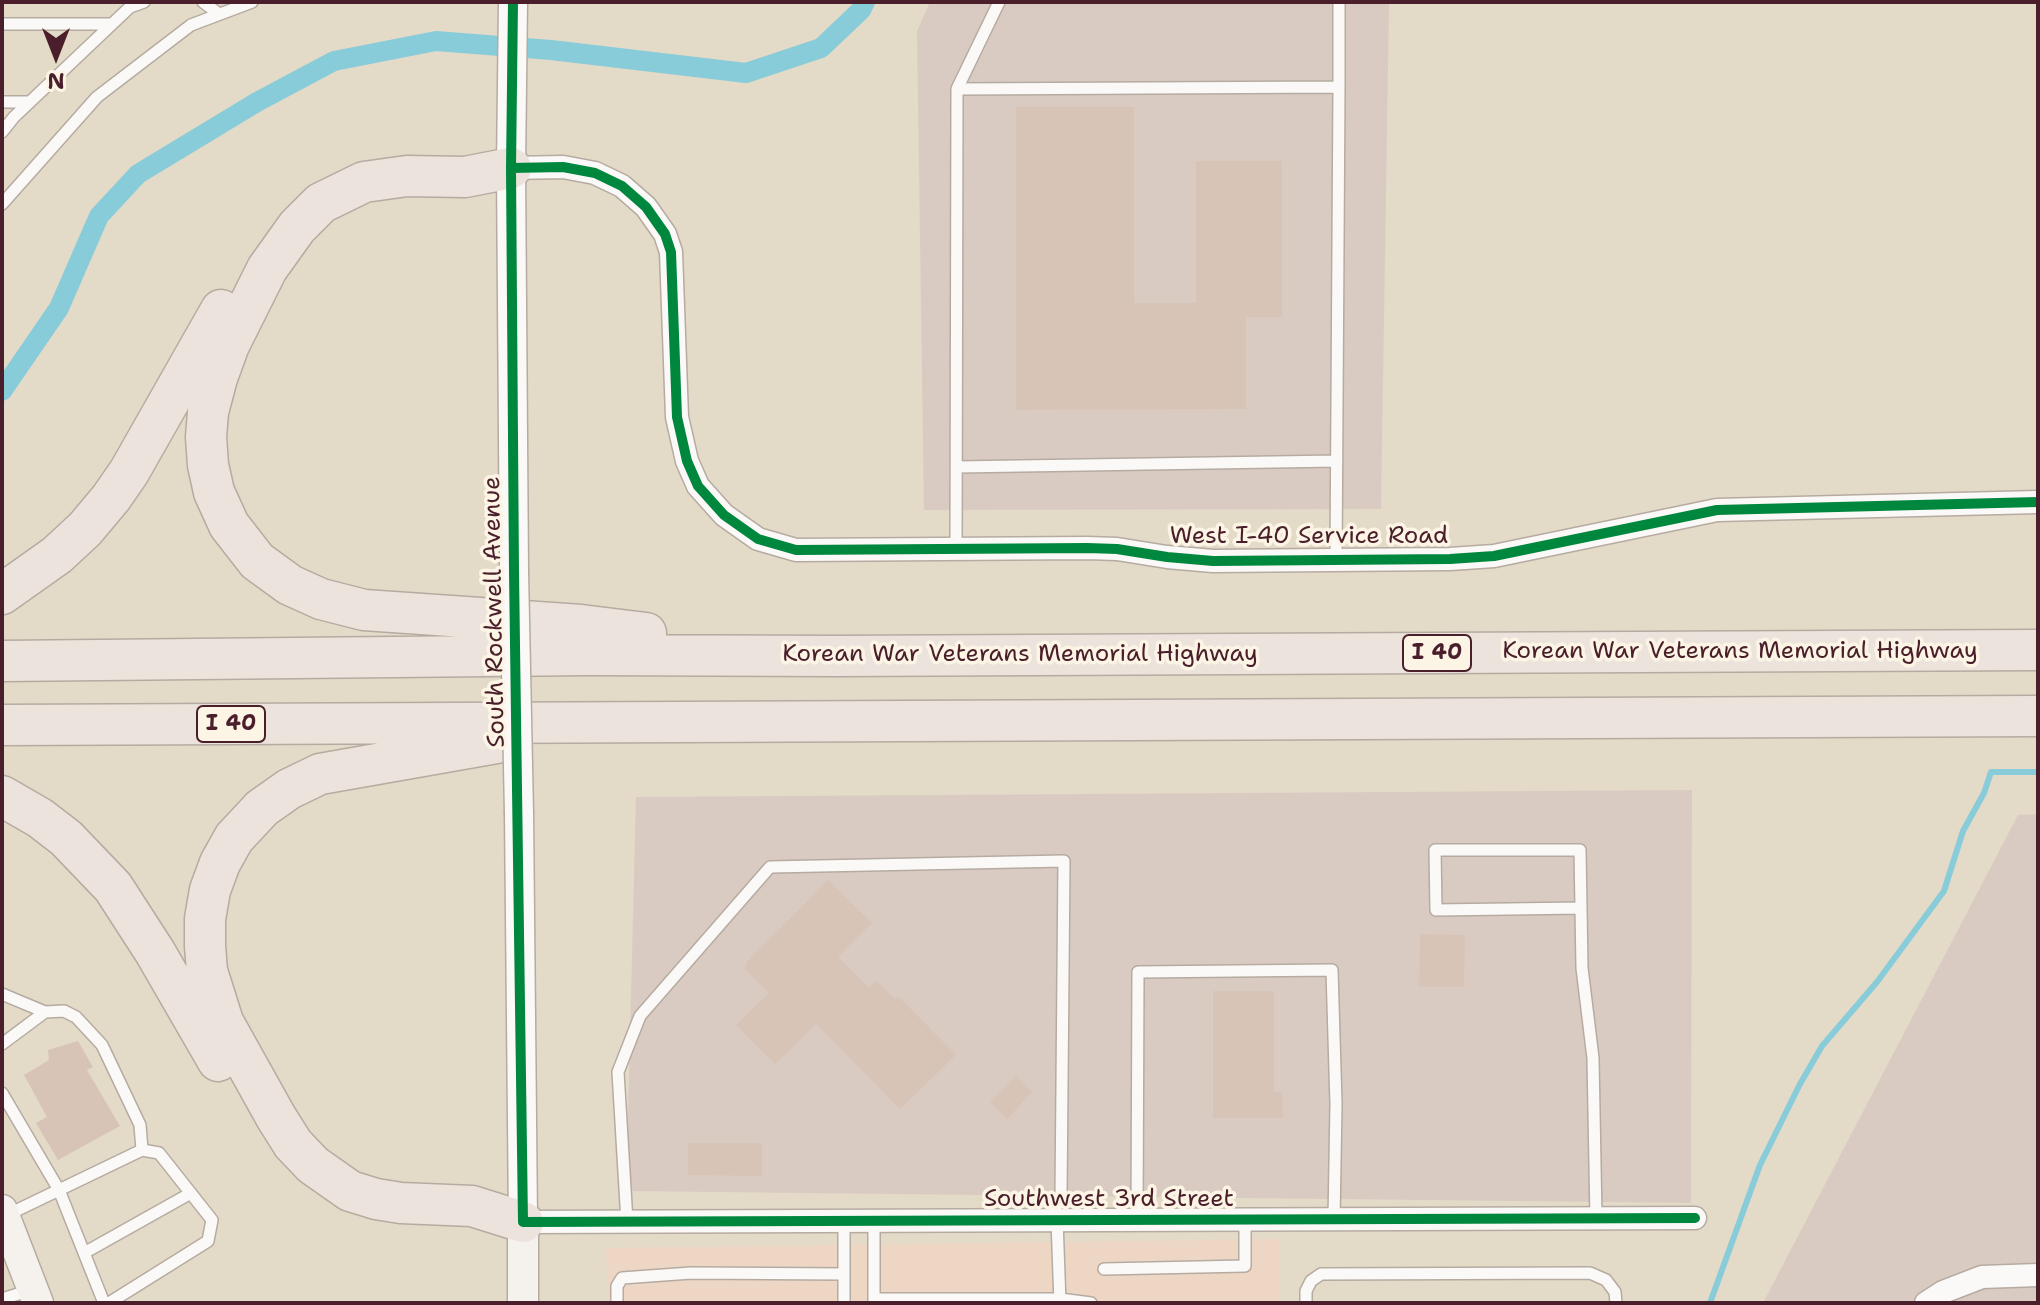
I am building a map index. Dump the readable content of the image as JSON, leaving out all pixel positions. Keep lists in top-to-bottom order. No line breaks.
{"streets":{"highway":["Korean War Veterans Memorial Highway","I 40"],"main road":["South Rockwell Avenue"],"street":["West I-40 Service Road","Southwest 3rd Street"]},"crossings":[["West I-40 Service Road","South Rockwell Avenue"],["South Rockwell Avenue","Southwest 3rd Street"]],"north":"bottom"}
